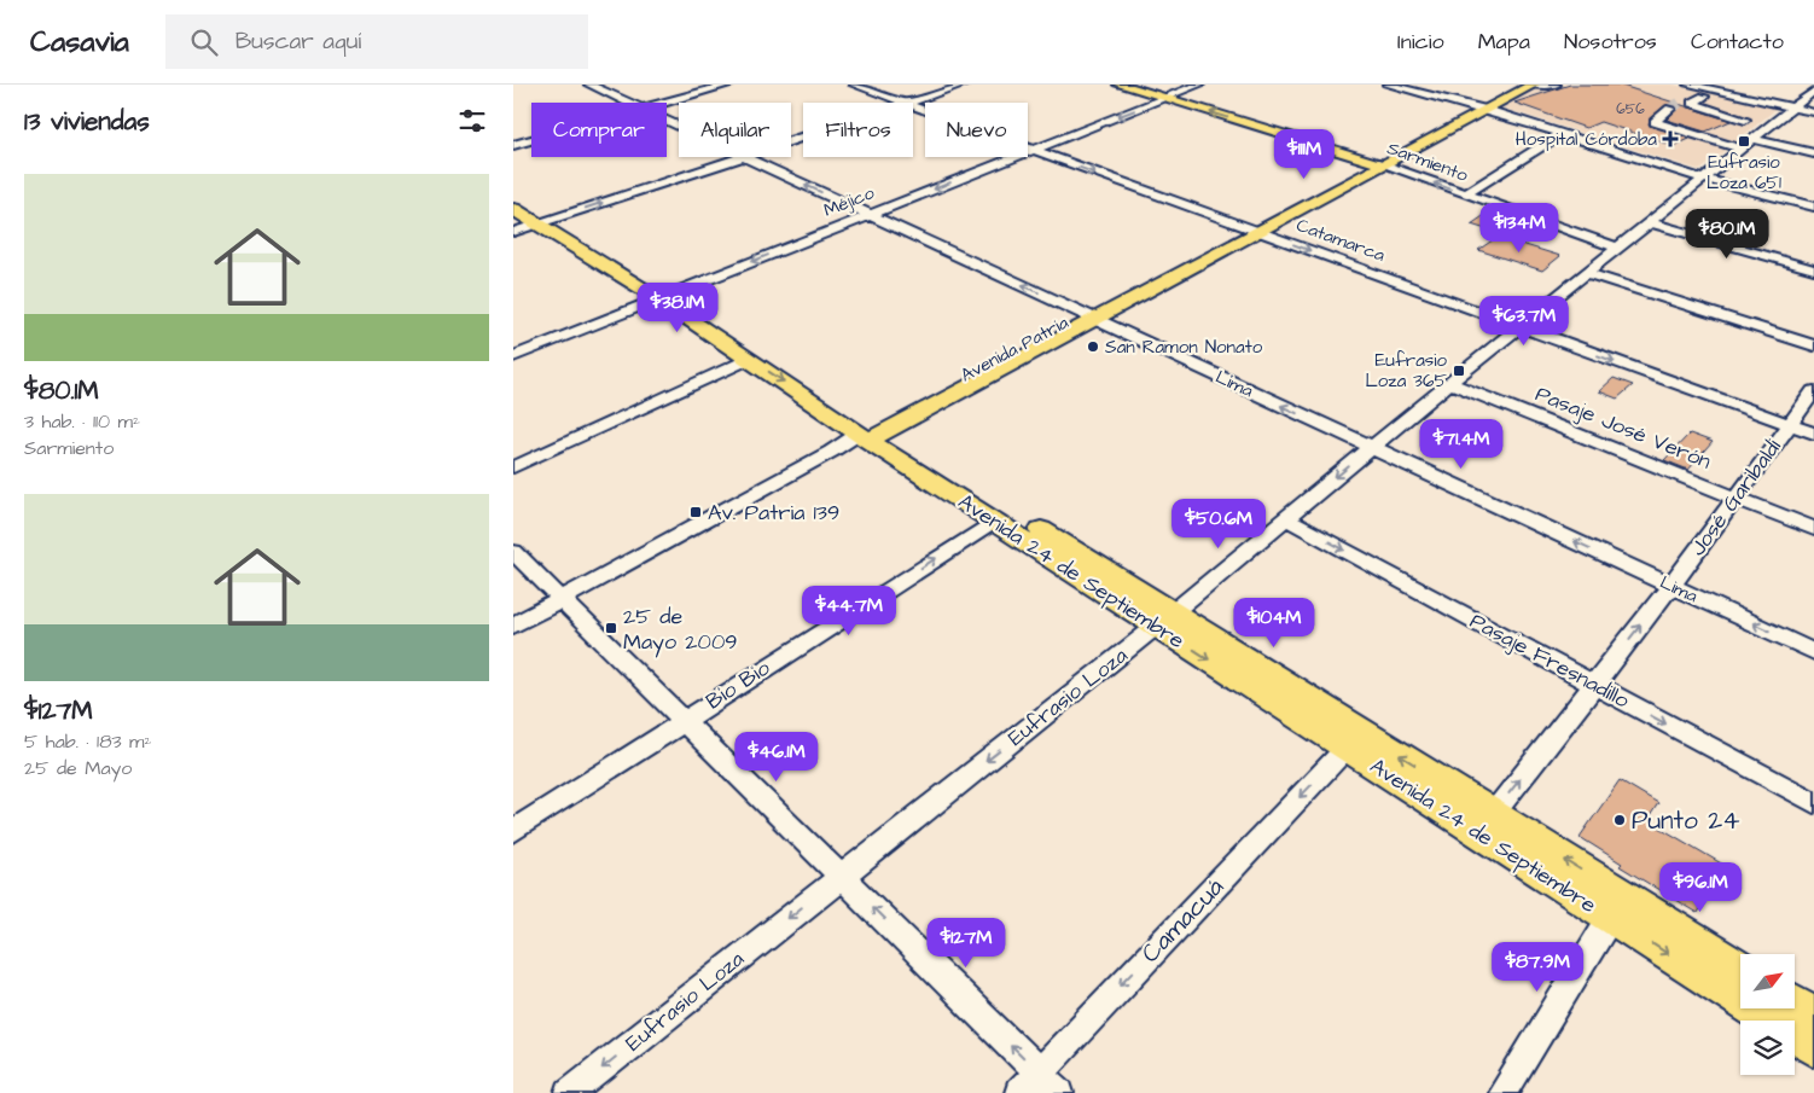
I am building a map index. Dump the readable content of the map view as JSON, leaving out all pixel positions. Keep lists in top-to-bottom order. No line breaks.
{"streets":{"main road":["Sarmiento","Avenida Patria","Avenida 24 de Septiembre"],"street":["Méjico","Catamarca","Lima","Pasaje José Verón","José Garibaldi","Pasaje Fresnadillo","Bio Bio","Eufrasio Loza","Camacuá"]},"crossings":[["Sarmiento","Méjico"],["Sarmiento","Avenida Patria"],["Sarmiento","Eufrasio Loza"],["Méjico","Catamarca"],["Méjico","Lima"],["Méjico","Avenida 24 de Septiembre"],["Catamarca","Avenida Patria"],["Catamarca","José Garibaldi"],["Catamarca","Eufrasio Loza"],["Avenida Patria","Lima"],["Avenida Patria","Avenida 24 de Septiembre"],["Lima","José Garibaldi"],["Lima","Eufrasio Loza"],["Pasaje José Verón","José Garibaldi"],["Pasaje José Verón","Eufrasio Loza"],["José Garibaldi","Avenida 24 de Septiembre"],["José Garibaldi","Pasaje Fresnadillo"],["Avenida 24 de Septiembre","Bio Bio"],["Avenida 24 de Septiembre","Eufrasio Loza"],["Avenida 24 de Septiembre","Camacuá"],["Pasaje Fresnadillo","Eufrasio Loza"]],"one_way":["Sarmiento","Lima","José Garibaldi","Pasaje Fresnadillo","Bio Bio","Eufrasio Loza","Camacuá"],"places":{"health":["Hospital Córdoba"],"transit":["Eufrasio Loza 651","Eufrasio Loza 365","Av. Patria 139","25 de Mayo 2009"],"other":["San Ramon Nonato","Punto 24"]},"house_numbers":["656"],"north":"top right","page":{"header":"Casavia","search":"Buscar aquí","nav":["Inicio","Mapa","Nosotros","Contacto"],"heading":"13 viviendas","chip":["Comprar","Alquilar","Filtros","Nuevo"],"price":["$111M","$134M","$80.1M","$38.1M","$63.7M","$71.4M","$50.6M","$44.7M","$104M","$46.1M","$96.1M","$127M","$87.9M"],"list":[{"name":"$80.1M","note":"3 hab. · 110 m² · Sarmiento"},{"name":"$127M","note":"5 hab. · 183 m² · 25 de Mayo"}]}}
